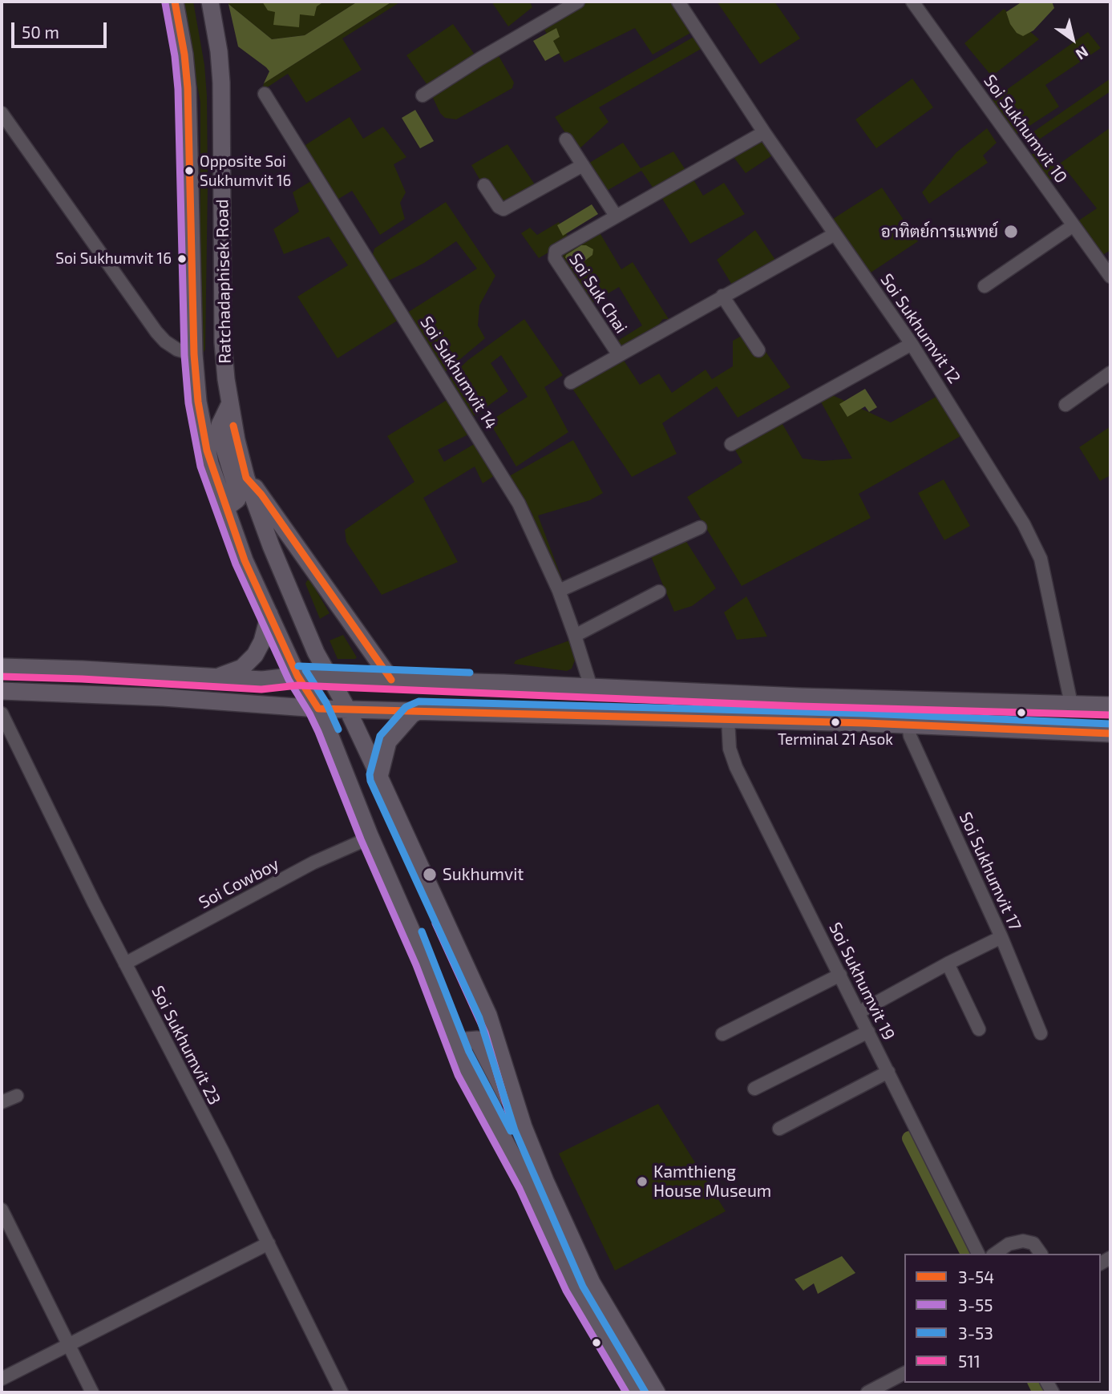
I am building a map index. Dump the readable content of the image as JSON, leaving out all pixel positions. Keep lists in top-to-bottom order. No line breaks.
{"streets":{"main road":["Ratchadaphisek Road"],"street":["Soi Sukhumvit 10","Soi Suk Chai","Soi Sukhumvit 12","Soi Sukhumvit 14","Soi Sukhumvit 17","Soi Cowboy","Soi Sukhumvit 19","Soi Sukhumvit 23"]},"crossings":[["Ratchadaphisek Road","Soi Cowboy"],["Soi Suk Chai","Soi Sukhumvit 12"],["Soi Cowboy","Soi Sukhumvit 23"]],"places":["Opposite Soi Sukhumvit 16","อาทิตย์การแพทย์","Soi Sukhumvit 16","Terminal 21 Asok","Sukhumvit","Kamthieng House Museum"],"lines":["transit line 3-54","transit line 3-55","transit line 3-53","transit line 511"],"legend":["3-54","3-55","3-53","511"],"scale_bar":"50 m","north":"bottom right"}
